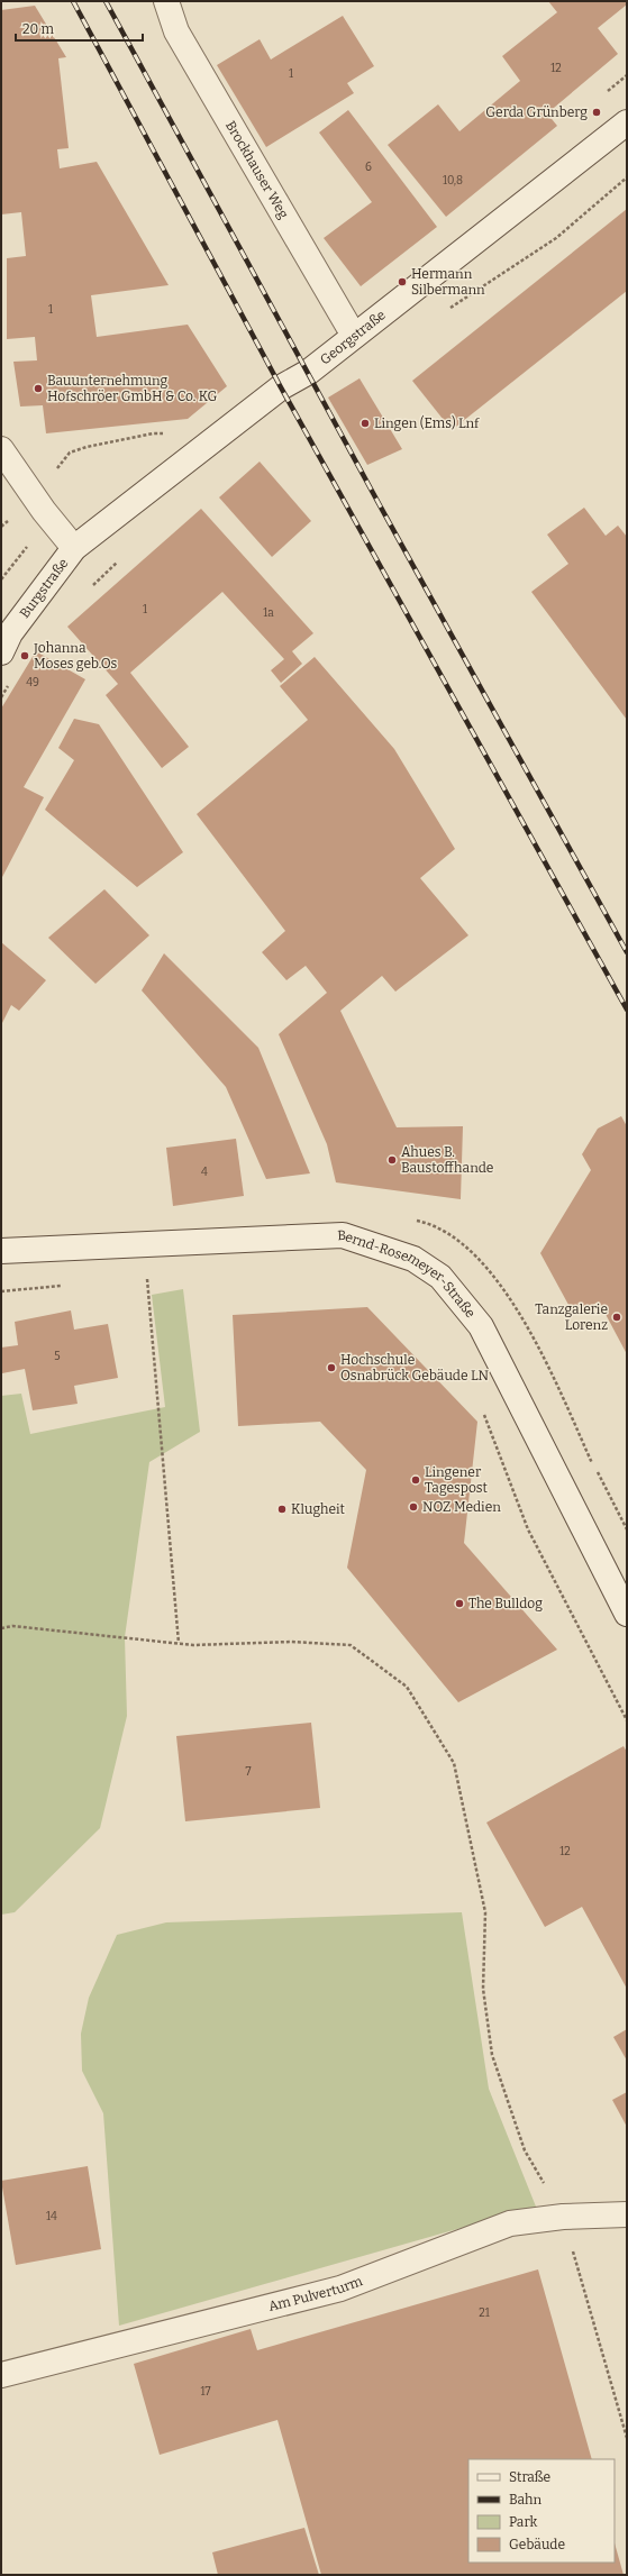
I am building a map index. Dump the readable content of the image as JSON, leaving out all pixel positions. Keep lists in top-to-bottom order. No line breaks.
{"streets":{"street":["Brockhauser Weg","Georgstraße","Burgstraße","Bernd-Rosemeyer-Straße","Am Pulverturm"]},"crossings":[["Brockhauser Weg","Georgstraße"],["Georgstraße","Burgstraße"]],"places":["Gerda Grünberg","Hermann Silbermann","Bauunternehmung Hofschröer GmbH & Co. KG","Lingen (Ems) Lnf","Johanna Moses geb.Os","Ahues B. Baustoffhande","Tanzgalerie Lorenz","Hochschule Osnabrück Gebäude LN","Lingener Tagespost","NOZ Medien","Klugheit","The Bulldog"],"house_numbers":["12","1","6","10,8","1","1","1a","49","4","5","7","12","14","21","17"],"legend":["Straße","Bahn","Park","Gebäude"],"scale_bar":"20 m"}
